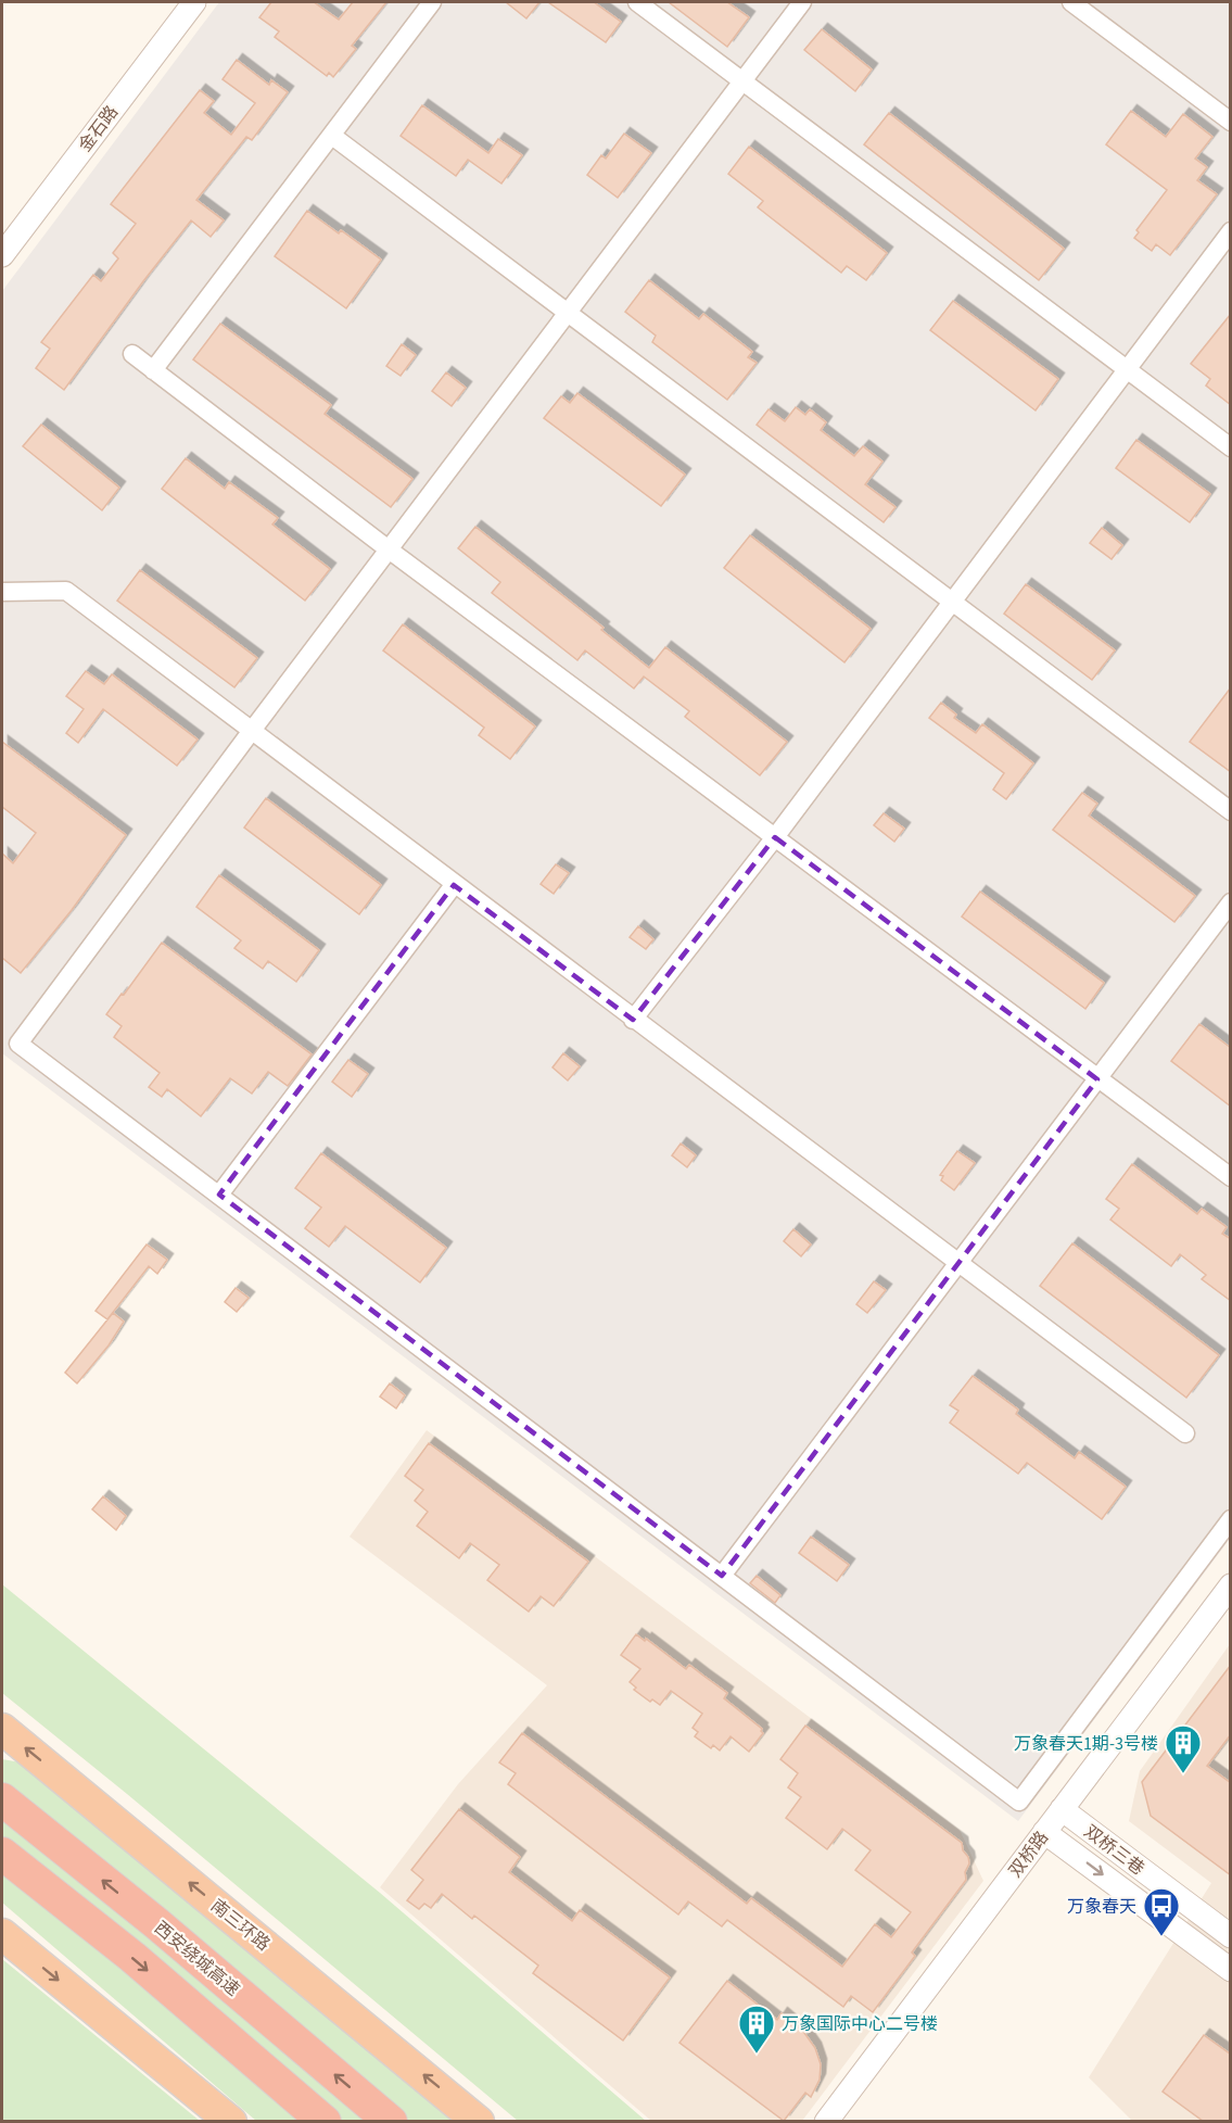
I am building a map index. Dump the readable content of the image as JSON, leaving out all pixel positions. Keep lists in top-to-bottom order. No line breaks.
{"streets":{"highway":["南三环路","西安绕城高速"],"street":["金石路","双桥三巷","双桥路"]},"crossings":[["双桥三巷","双桥路"]],"places":{"building":["万象春天1期-3号楼","万象国际中心二号楼"],"bus stop":["万象春天"]}}
